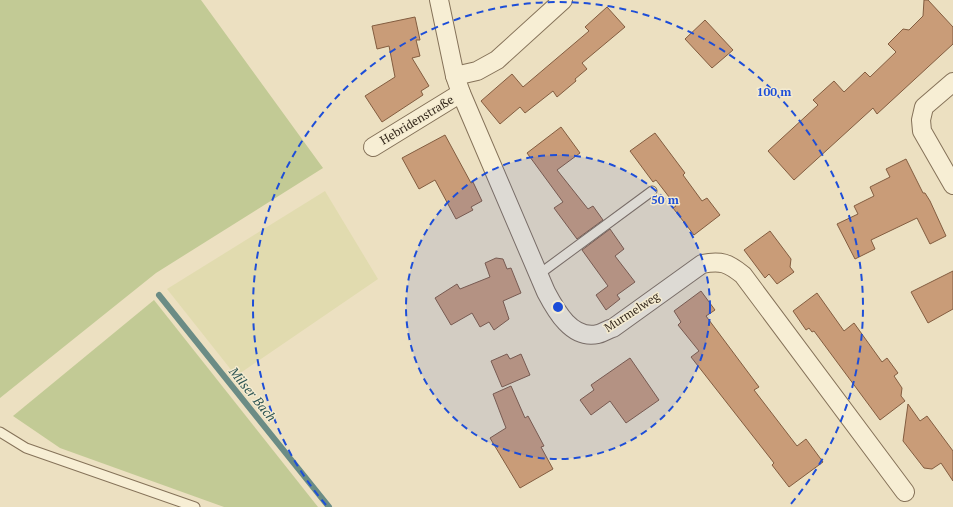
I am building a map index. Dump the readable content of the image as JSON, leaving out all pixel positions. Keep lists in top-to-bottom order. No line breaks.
{"streets":{"street":["Hebridenstraße","Murmelweg"]},"crossings":[["Hebridenstraße","Murmelweg"]],"water":["Milser Bach"],"rings":["100 m","50 m"]}
